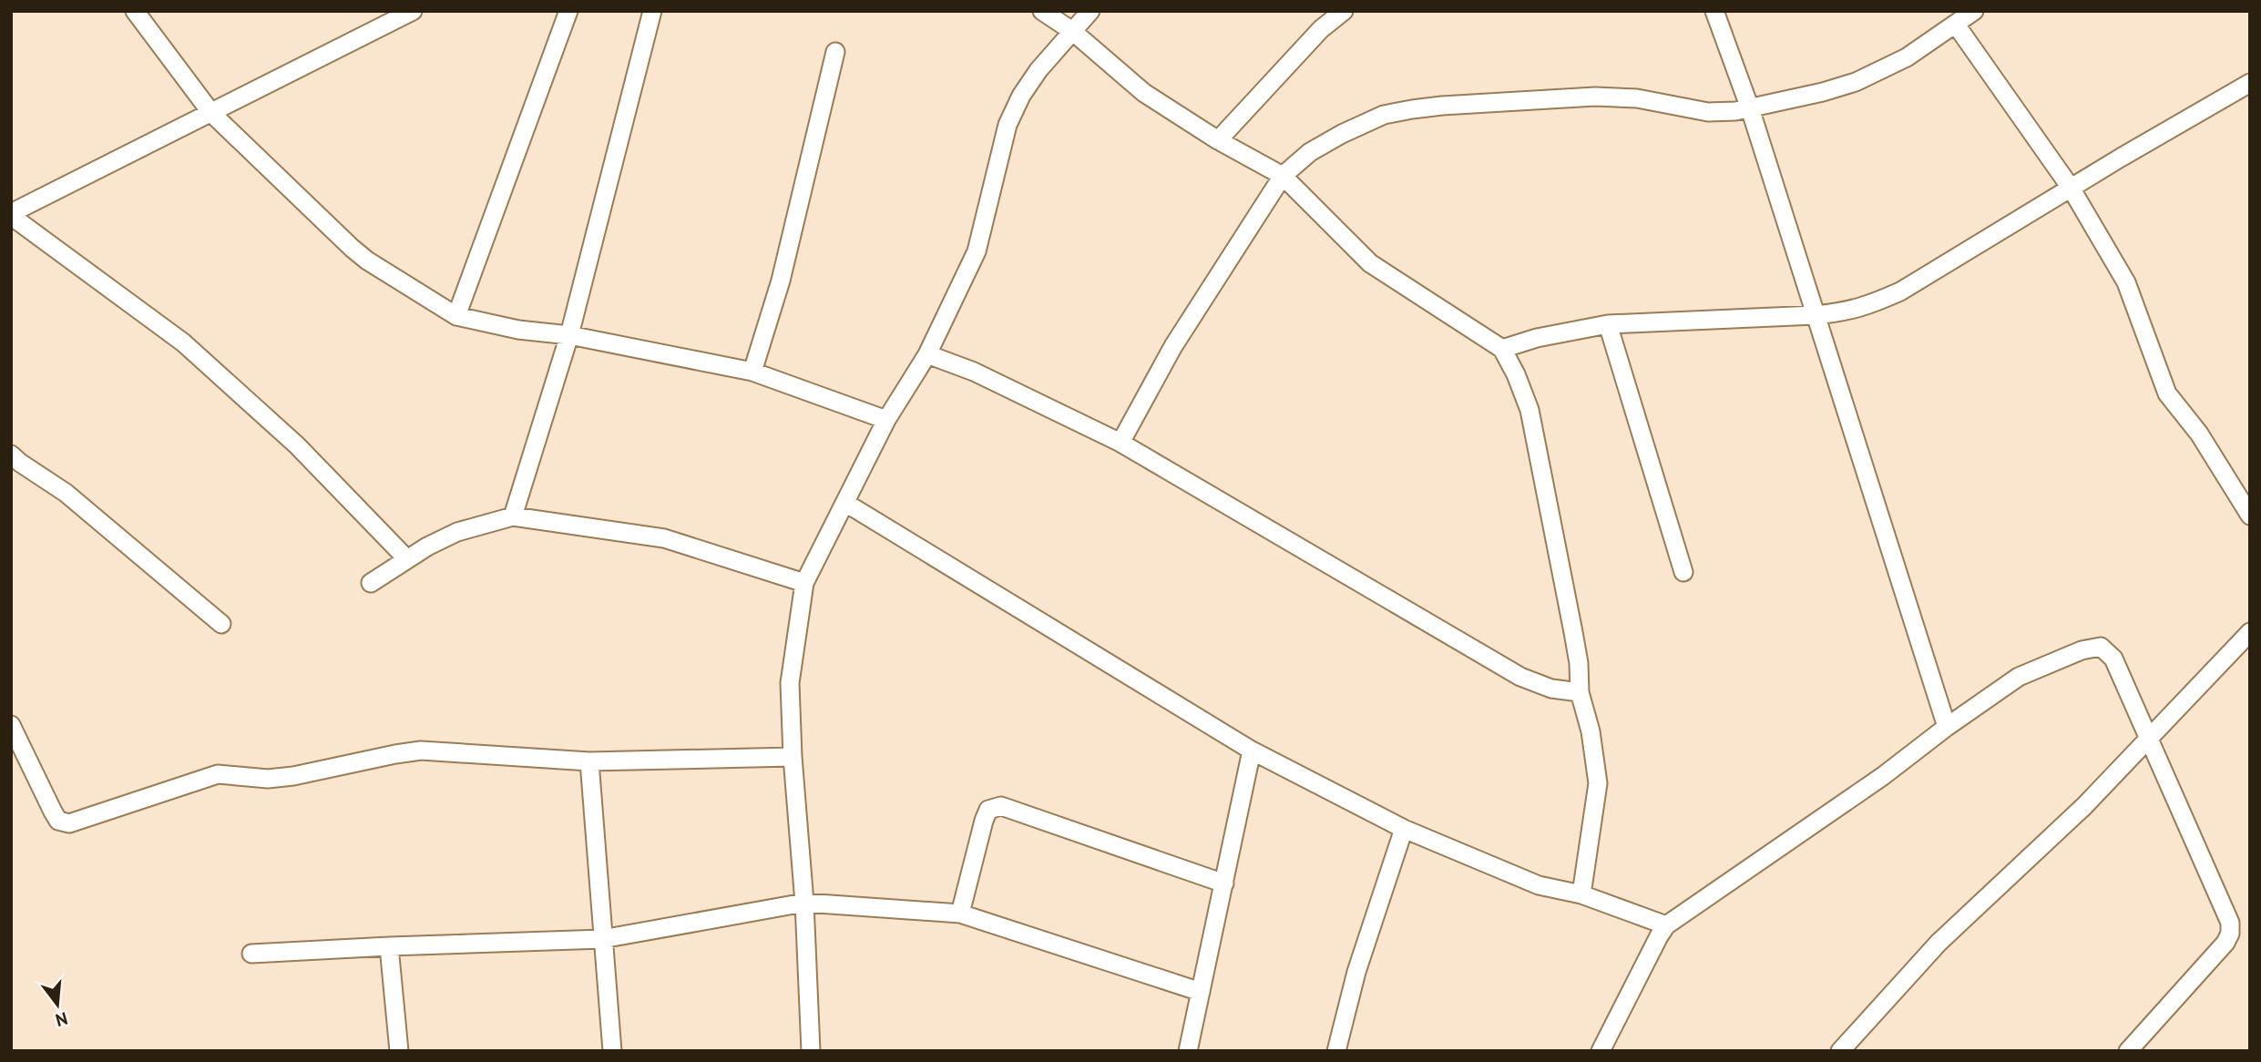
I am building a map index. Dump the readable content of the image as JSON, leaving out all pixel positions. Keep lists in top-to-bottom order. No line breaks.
{"north":"bottom"}
